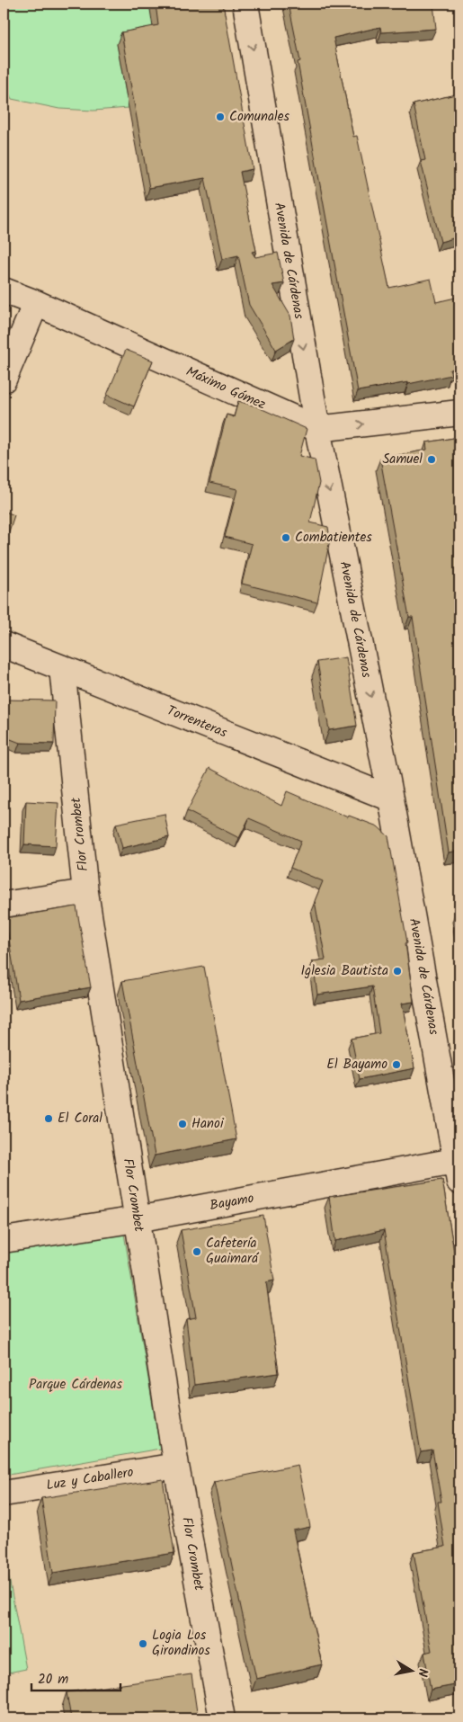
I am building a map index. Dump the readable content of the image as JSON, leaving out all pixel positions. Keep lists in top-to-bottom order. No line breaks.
{"streets":{"street":["Avenida de Cárdenas","Máximo Gómez","Torrenteras","Flor Crombet","Bayamo","Luz y Caballero"]},"crossings":[["Avenida de Cárdenas","Máximo Gómez"],["Avenida de Cárdenas","Torrenteras"],["Avenida de Cárdenas","Bayamo"],["Torrenteras","Flor Crombet"],["Flor Crombet","Bayamo"],["Flor Crombet","Luz y Caballero"]],"one_way":["Avenida de Cárdenas"],"parks":["Parque Cárdenas"],"places":["Comunales","Samuel","Combatientes","Iglesia Bautista","El Bayamo","El Coral","Hanoi","Cafetería Guaimará","Logia Los Girondinos"],"scale_bar":"20 m","north":"right"}
